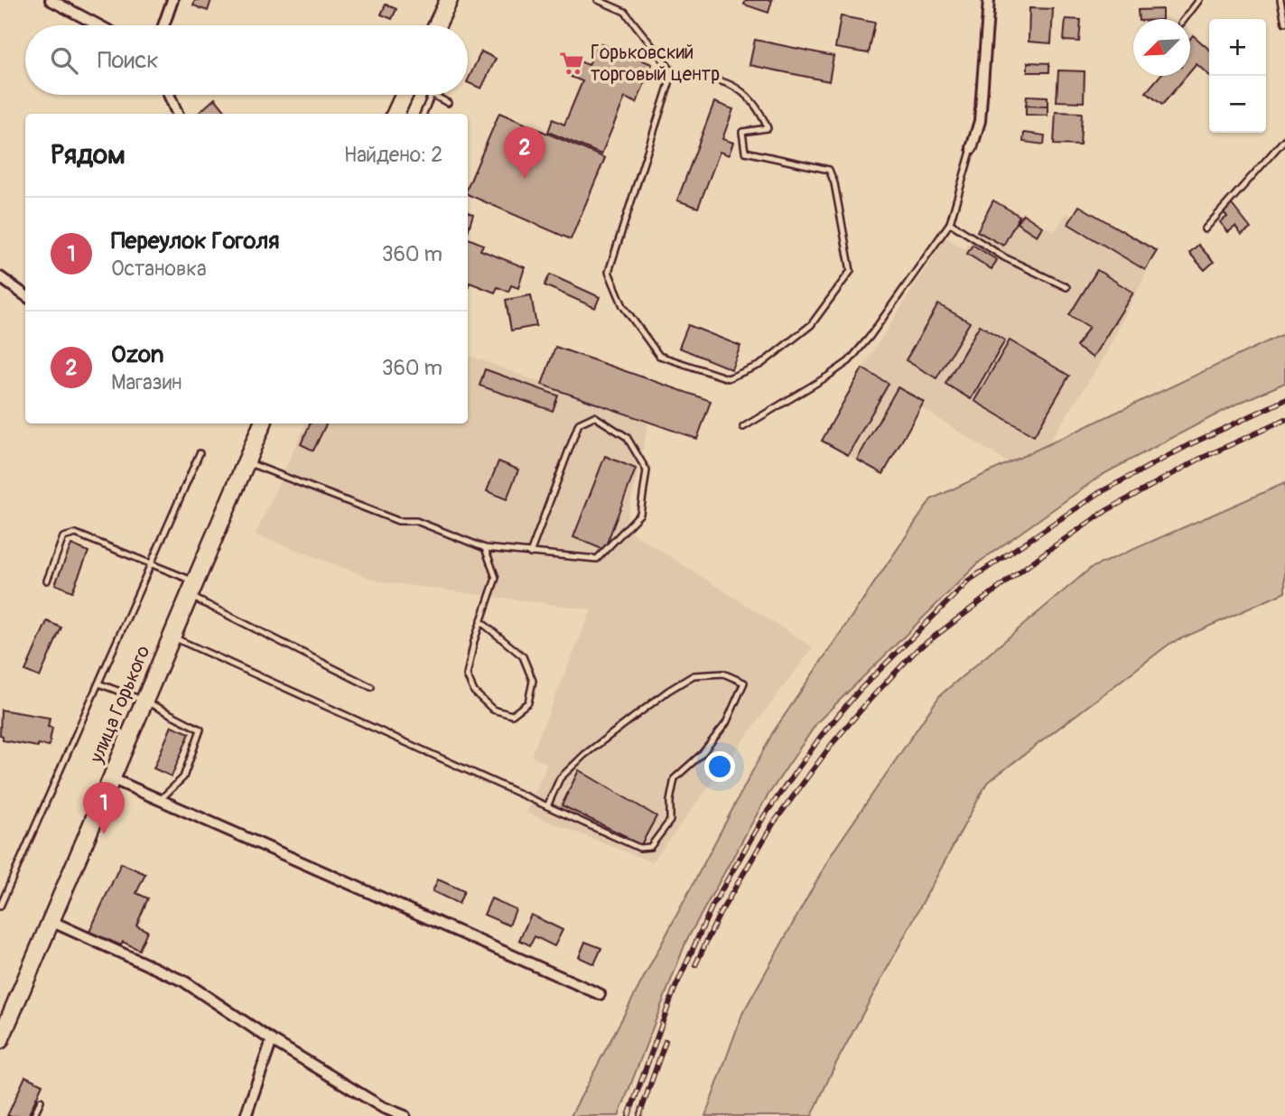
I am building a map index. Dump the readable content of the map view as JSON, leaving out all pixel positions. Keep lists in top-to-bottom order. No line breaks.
{"streets":{"main road":["улица Горького"]},"places":{"supermarket":["Горьковский торговый центр"]},"north":"bottom left","page":{"map_buttons":["+","−"],"search":"Поиск","heading":["Рядом","Найдено: 2"],"pins":["2","1"],"list":[{"mark":"1","name":"Переулок Гоголя","note":"Остановка","value":"360 m"},{"mark":"2","name":"Ozon","note":"Магазин","value":"360 m"}]}}
